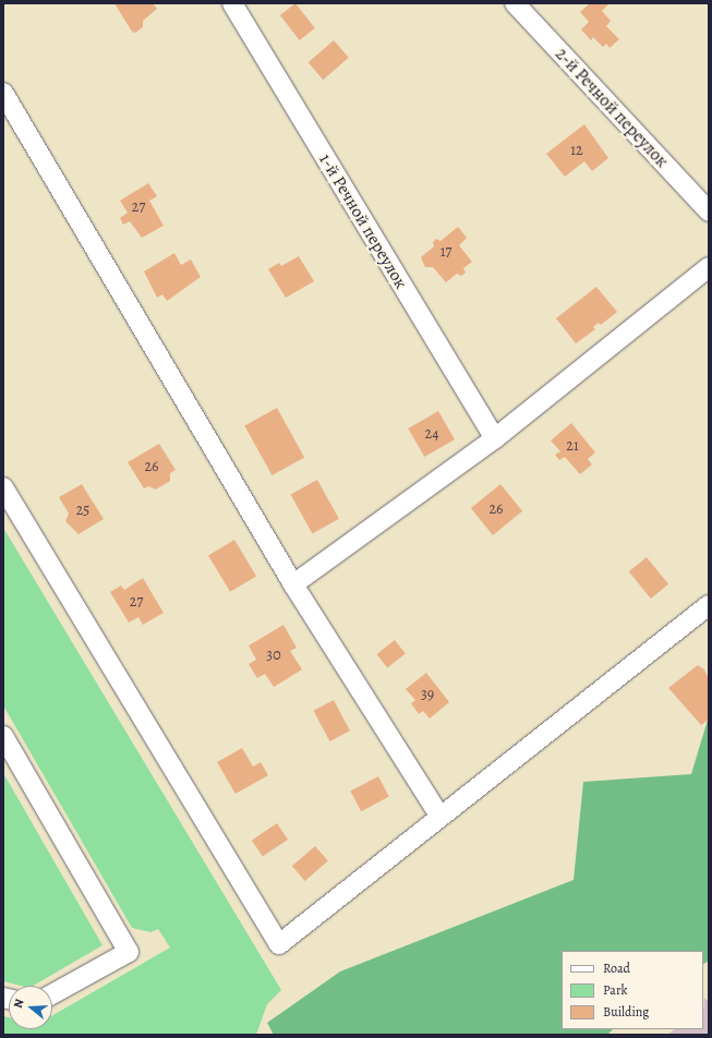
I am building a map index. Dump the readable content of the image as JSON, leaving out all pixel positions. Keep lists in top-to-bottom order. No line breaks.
{"streets":{"street":["2-й Речной переулок","1-й Речной переулок"]},"house_numbers":["12","27","17","24","21","26","26","25","27","30","39"],"legend":["Road","Park","Building"],"north":"left"}
